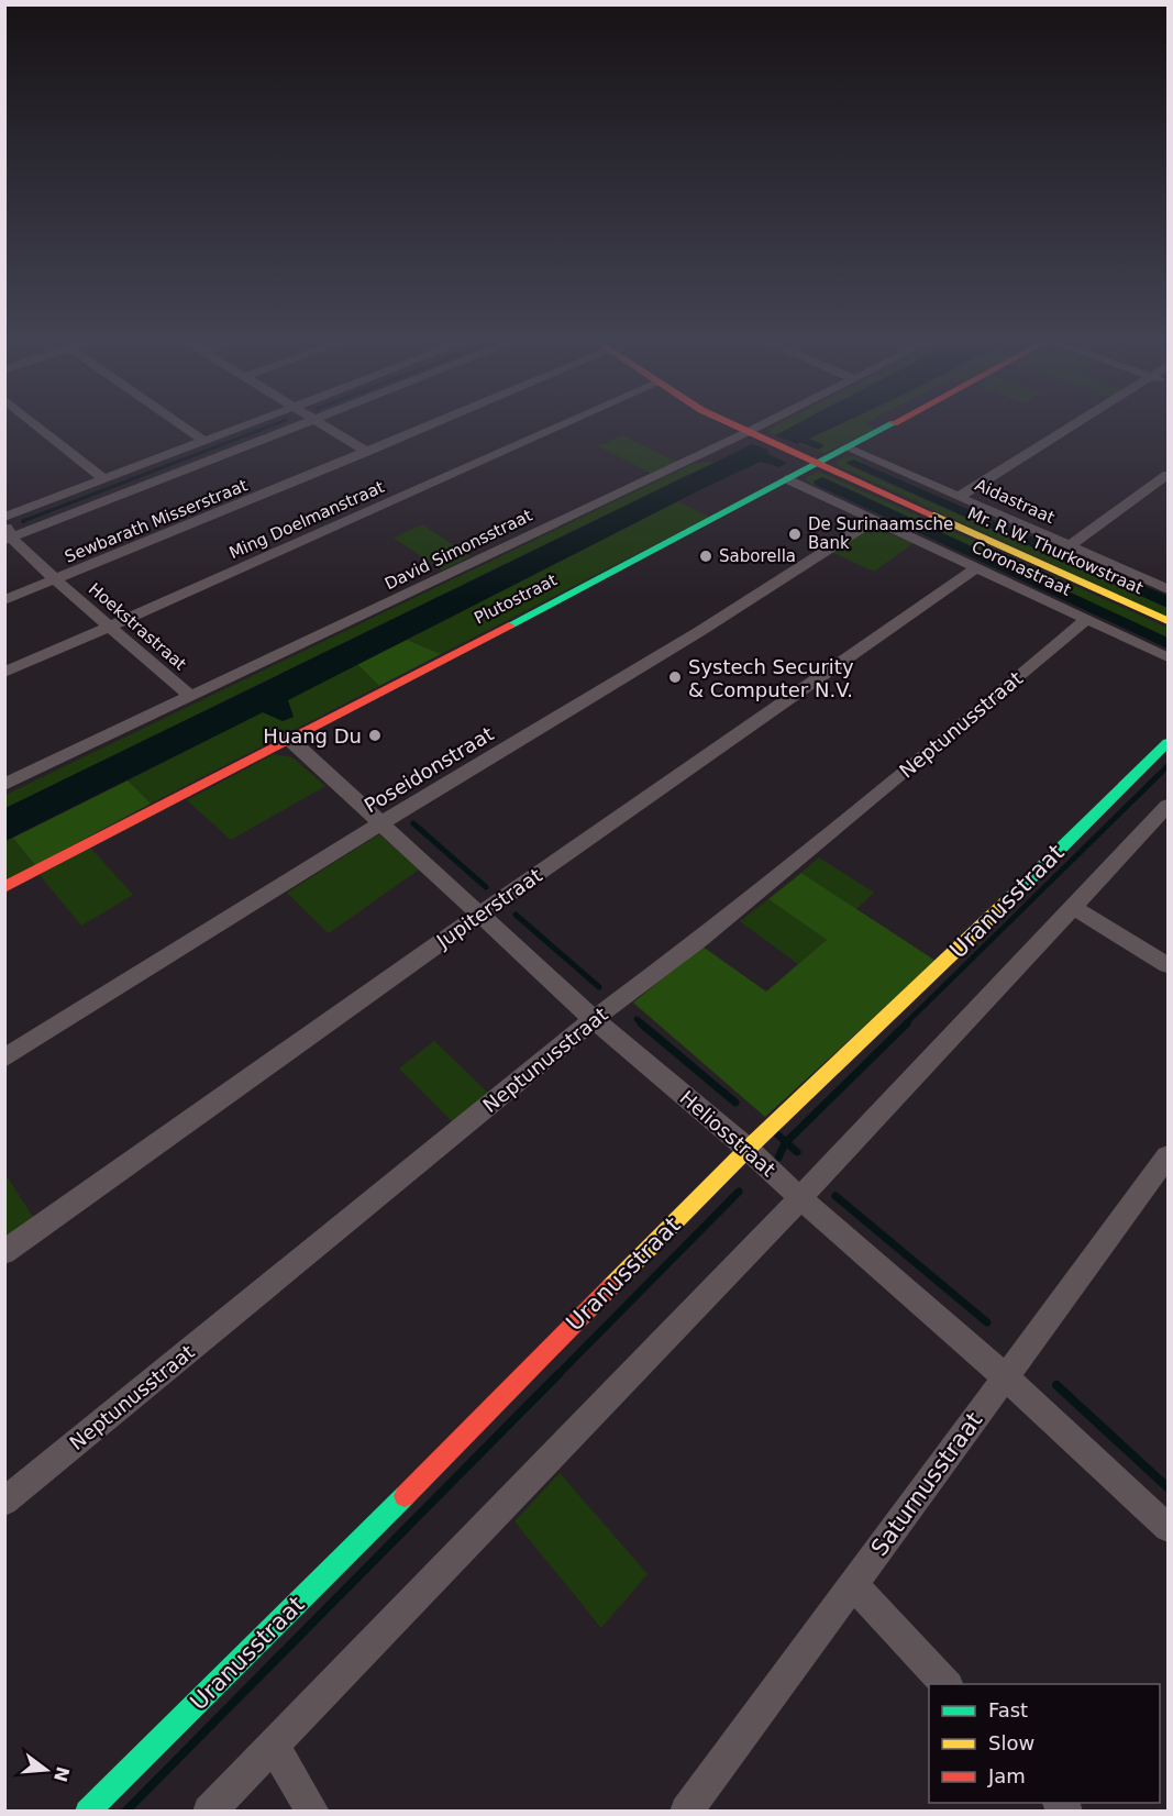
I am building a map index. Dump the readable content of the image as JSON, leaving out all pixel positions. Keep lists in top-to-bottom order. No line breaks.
{"streets":{"street":["Aidastraat","Ming Doelmanstraat","Sewbarath Misserstraat","David Simonsstraat","Mr. R.W. Thurkowstraat","Coronastraat","Plutostraat","Hoekstrastraat","Neptunusstraat","Poseidonstraat","Uranusstraat","Jupiterstraat","Heliosstraat","Saturnusstraat"]},"crossings":[["Aidastraat","Plutostraat"],["Ming Doelmanstraat","Hoekstrastraat"],["Sewbarath Misserstraat","Hoekstrastraat"],["David Simonsstraat","Mr. R.W. Thurkowstraat"],["David Simonsstraat","Hoekstrastraat"],["Mr. R.W. Thurkowstraat","Plutostraat"],["Coronastraat","Plutostraat"],["Coronastraat","Neptunusstraat"],["Coronastraat","Poseidonstraat"],["Coronastraat","Jupiterstraat"],["Plutostraat","Heliosstraat"],["Neptunusstraat","Heliosstraat"],["Poseidonstraat","Heliosstraat"],["Uranusstraat","Heliosstraat"],["Jupiterstraat","Heliosstraat"],["Heliosstraat","Saturnusstraat"]],"places":["De Surinaamsche Bank","Saborella","Systech Security & Computer N.V.","Huang Du"],"legend":["Fast","Slow","Jam"],"north":"right"}
